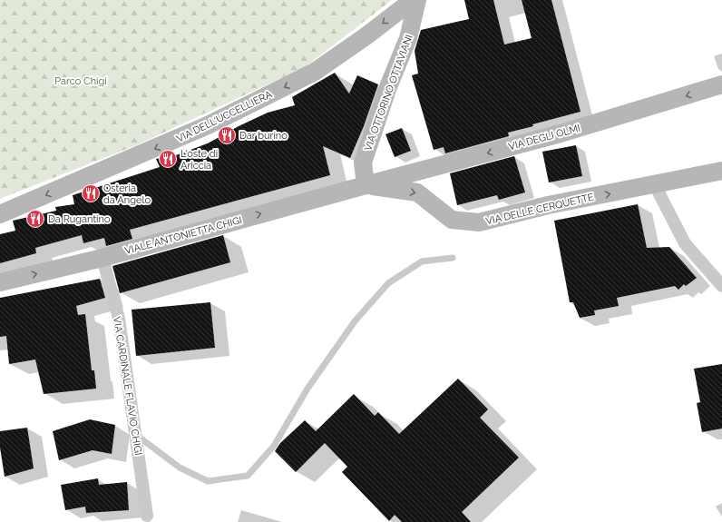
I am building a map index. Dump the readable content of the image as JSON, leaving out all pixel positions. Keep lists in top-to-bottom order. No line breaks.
{"streets":{"street":["VIA OTTORINO OTTAVIANI","VIA DELL'UCCELLIERA","VIA DEGLI OLMI","VIA DELLE CERQUETTE","VIALE ANTONIETTA CHIGI","VIA CARDINALE FLAVIO CHIGI"]},"crossings":[["VIA OTTORINO OTTAVIANI","VIA DEGLI OLMI"],["VIA OTTORINO OTTAVIANI","VIA DELLE CERQUETTE"],["VIA OTTORINO OTTAVIANI","VIALE ANTONIETTA CHIGI"],["VIA DEGLI OLMI","VIA DELLE CERQUETTE"],["VIA DEGLI OLMI","VIALE ANTONIETTA CHIGI"],["VIA DELLE CERQUETTE","VIALE ANTONIETTA CHIGI"],["VIALE ANTONIETTA CHIGI","VIA CARDINALE FLAVIO CHIGI"]],"one_way":["VIA DELL'UCCELLIERA","VIA DEGLI OLMI","VIA DELLE CERQUETTE","VIALE ANTONIETTA CHIGI"],"parks":["Parco Chigi"],"places":{"restaurant":["Dar burino","L'oste di Ariccia","Osteria da Angelo","Da Rugantino"]}}
